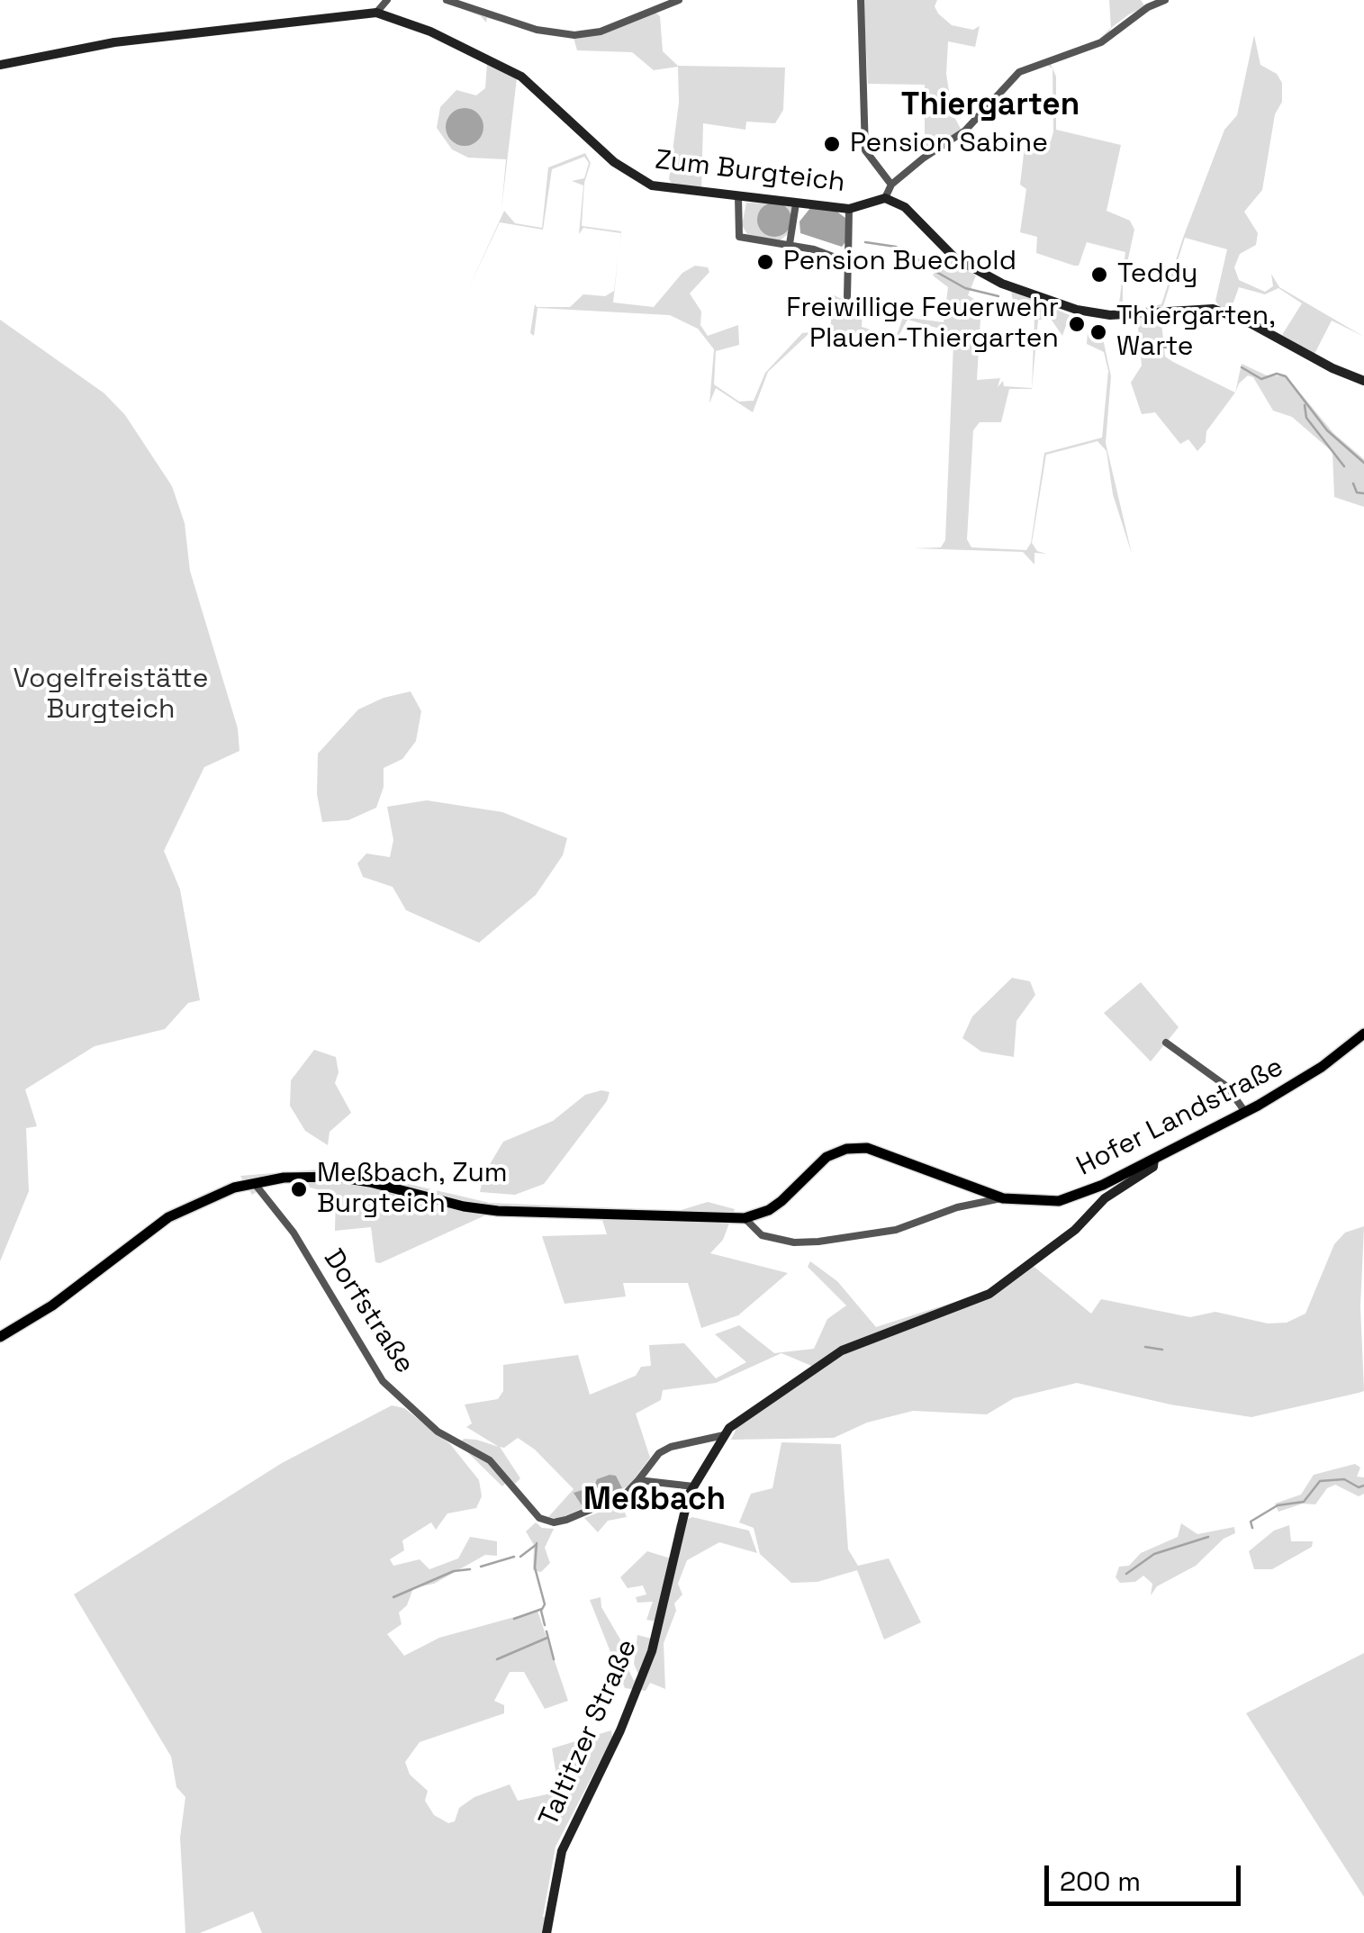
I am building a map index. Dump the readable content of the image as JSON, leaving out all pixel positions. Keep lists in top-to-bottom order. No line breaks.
{"streets":{"main road":["Hofer Landstraße"],"street":["Zum Burgteich","Dorfstraße","Taltitzer Straße"]},"crossings":[["Hofer Landstraße","Taltitzer Straße"],["Dorfstraße","Taltitzer Straße"]],"districts":["Thiergarten","Meßbach"],"parks":["Vogelfreistätte Burgteich"],"places":["Pension Sabine","Pension Buechold","Teddy","Freiwillige Feuerwehr Plauen-Thiergarten","Thiergarten, Warte","Meßbach, Zum Burgteich"],"scale_bar":"200 m"}
